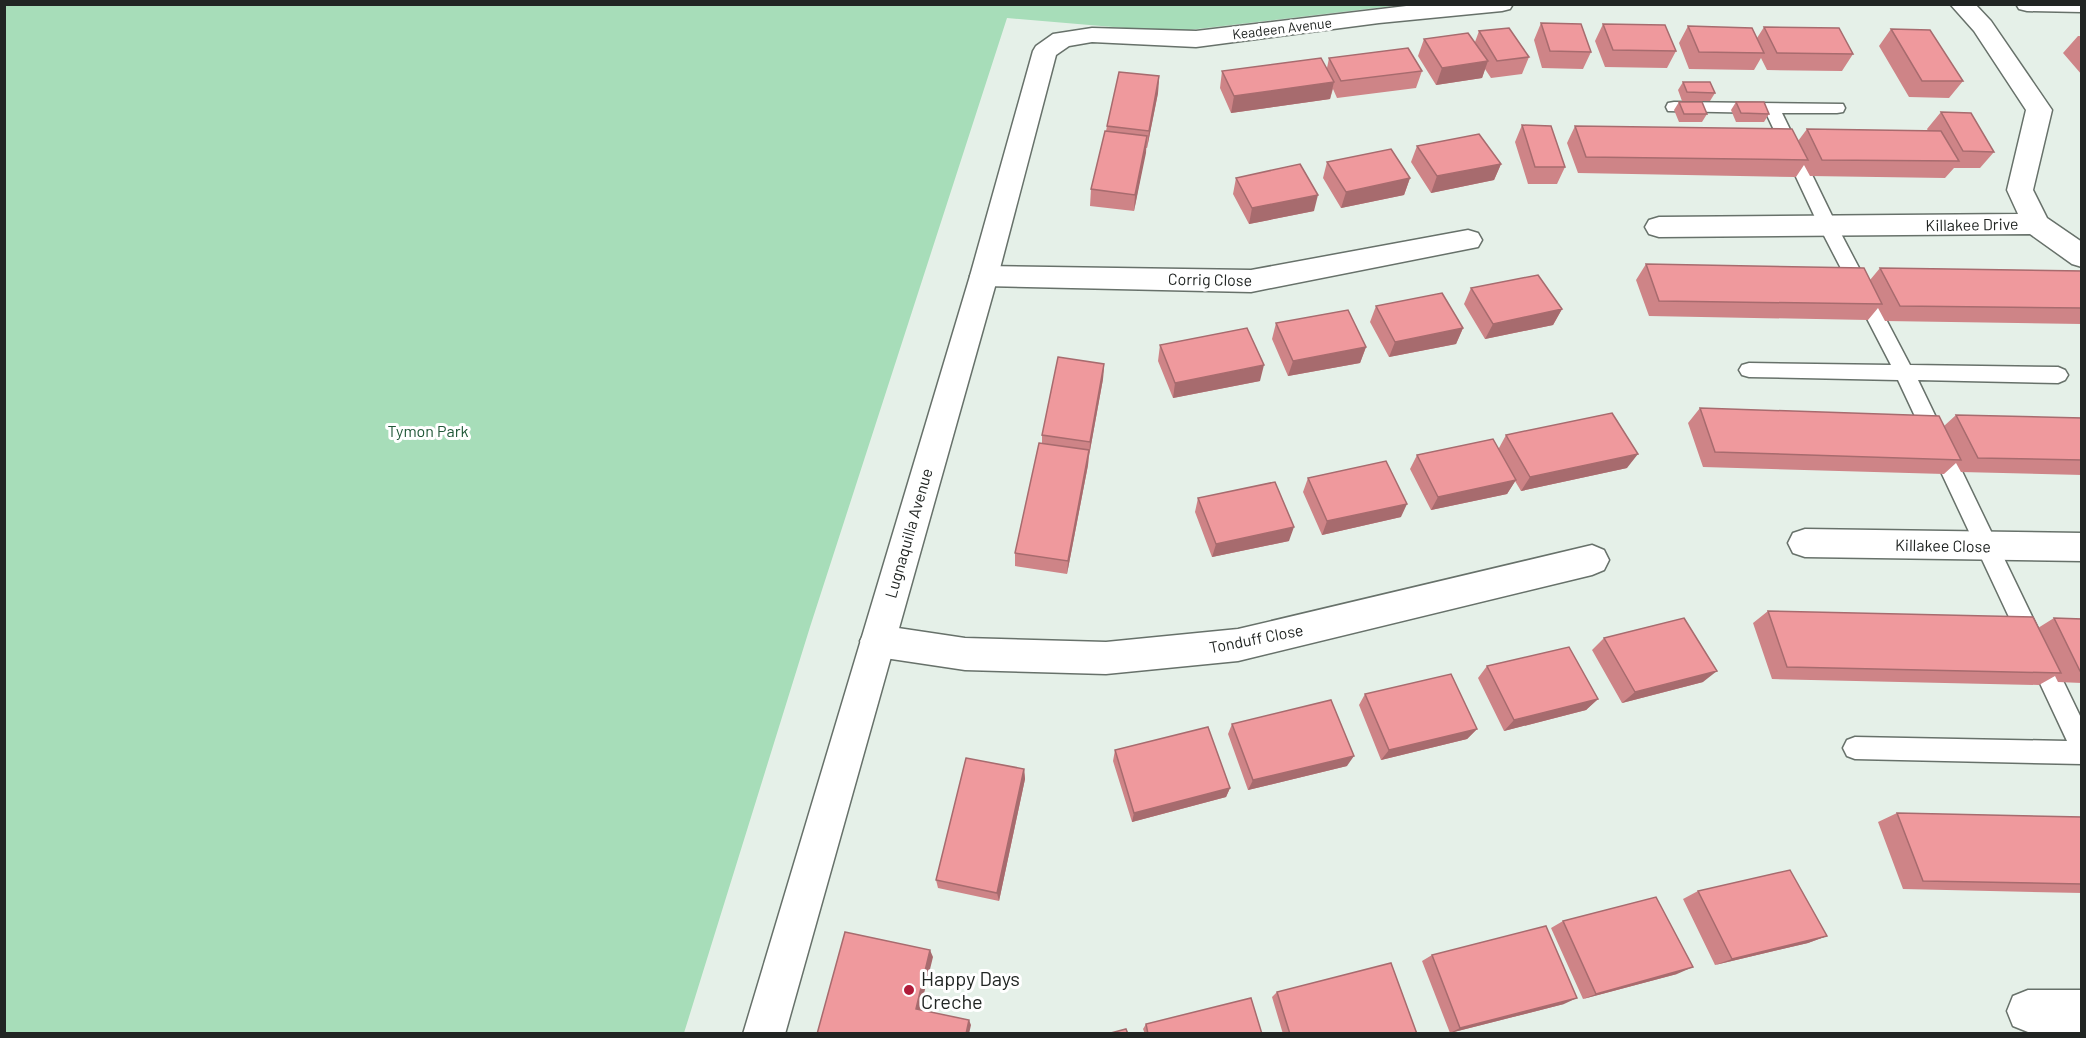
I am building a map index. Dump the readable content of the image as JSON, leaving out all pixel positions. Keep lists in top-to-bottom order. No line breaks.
{"streets":{"street":["Keadeen Avenue","Killakee Drive","Corrig Close","Lugnaquilla Avenue","Killakee Close","Tonduff Close"]},"crossings":[["Keadeen Avenue","Lugnaquilla Avenue"],["Corrig Close","Lugnaquilla Avenue"],["Lugnaquilla Avenue","Tonduff Close"]],"parks":["Tymon Park"],"places":["Happy Days Creche"]}
